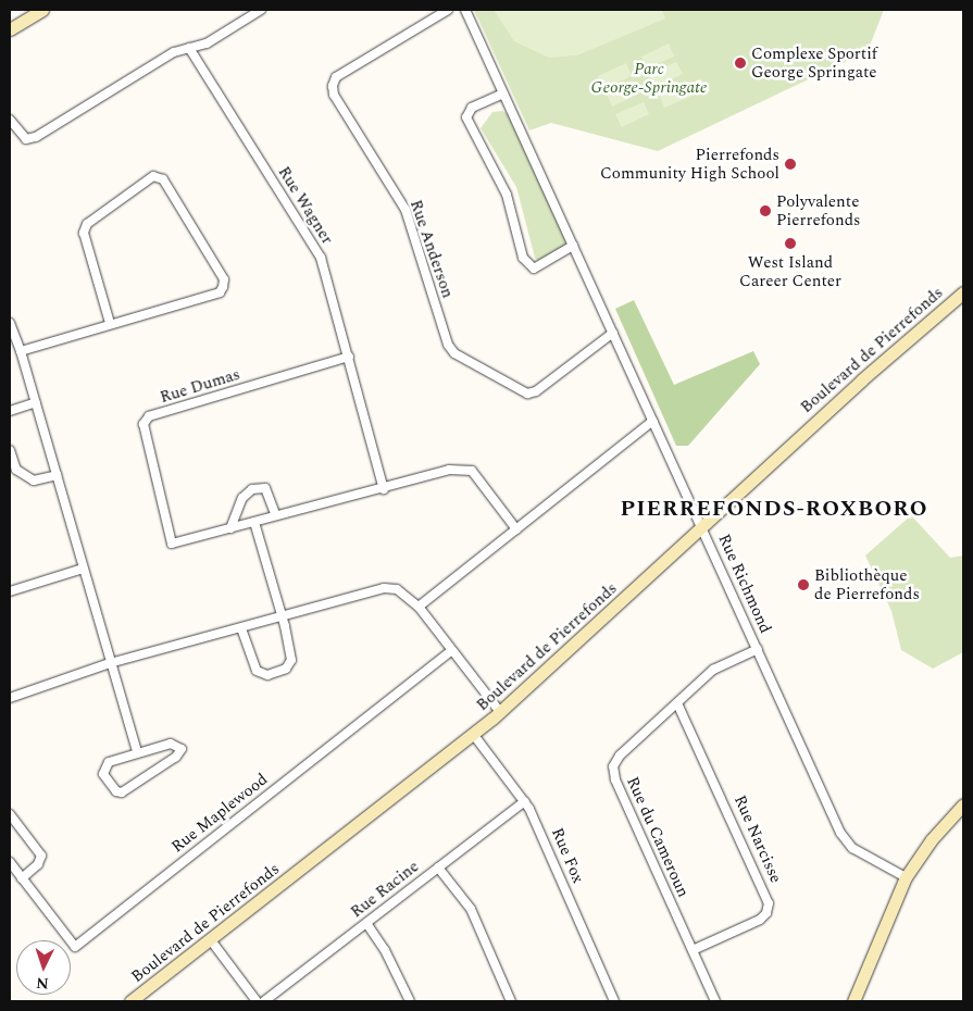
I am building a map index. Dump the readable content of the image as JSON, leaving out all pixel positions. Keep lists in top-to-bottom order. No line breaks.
{"streets":{"main road":["Boulevard de Pierrefonds"],"street":["Rue Wagner","Rue Anderson","Rue Dumas","Rue Richmond","Rue Maplewood","Rue du Cameroun","Rue Narcisse","Rue Fox","Rue Racine"]},"crossings":[["Rue Wagner","Rue Dumas"],["Rue Anderson","Rue Richmond"],["Boulevard de Pierrefonds","Rue Richmond"],["Boulevard de Pierrefonds","Rue Fox"],["Rue Richmond","Rue du Cameroun"],["Rue du Cameroun","Rue Narcisse"],["Rue Fox","Rue Racine"]],"districts":["PIERREFONDS-ROXBORO"],"parks":["Parc George-Springate"],"places":["Complexe Sportif George Springate","Pierrefonds Community High School","Polyvalente Pierrefonds","West Island Career Center","Bibliothèque de Pierrefonds"],"north":"bottom"}
